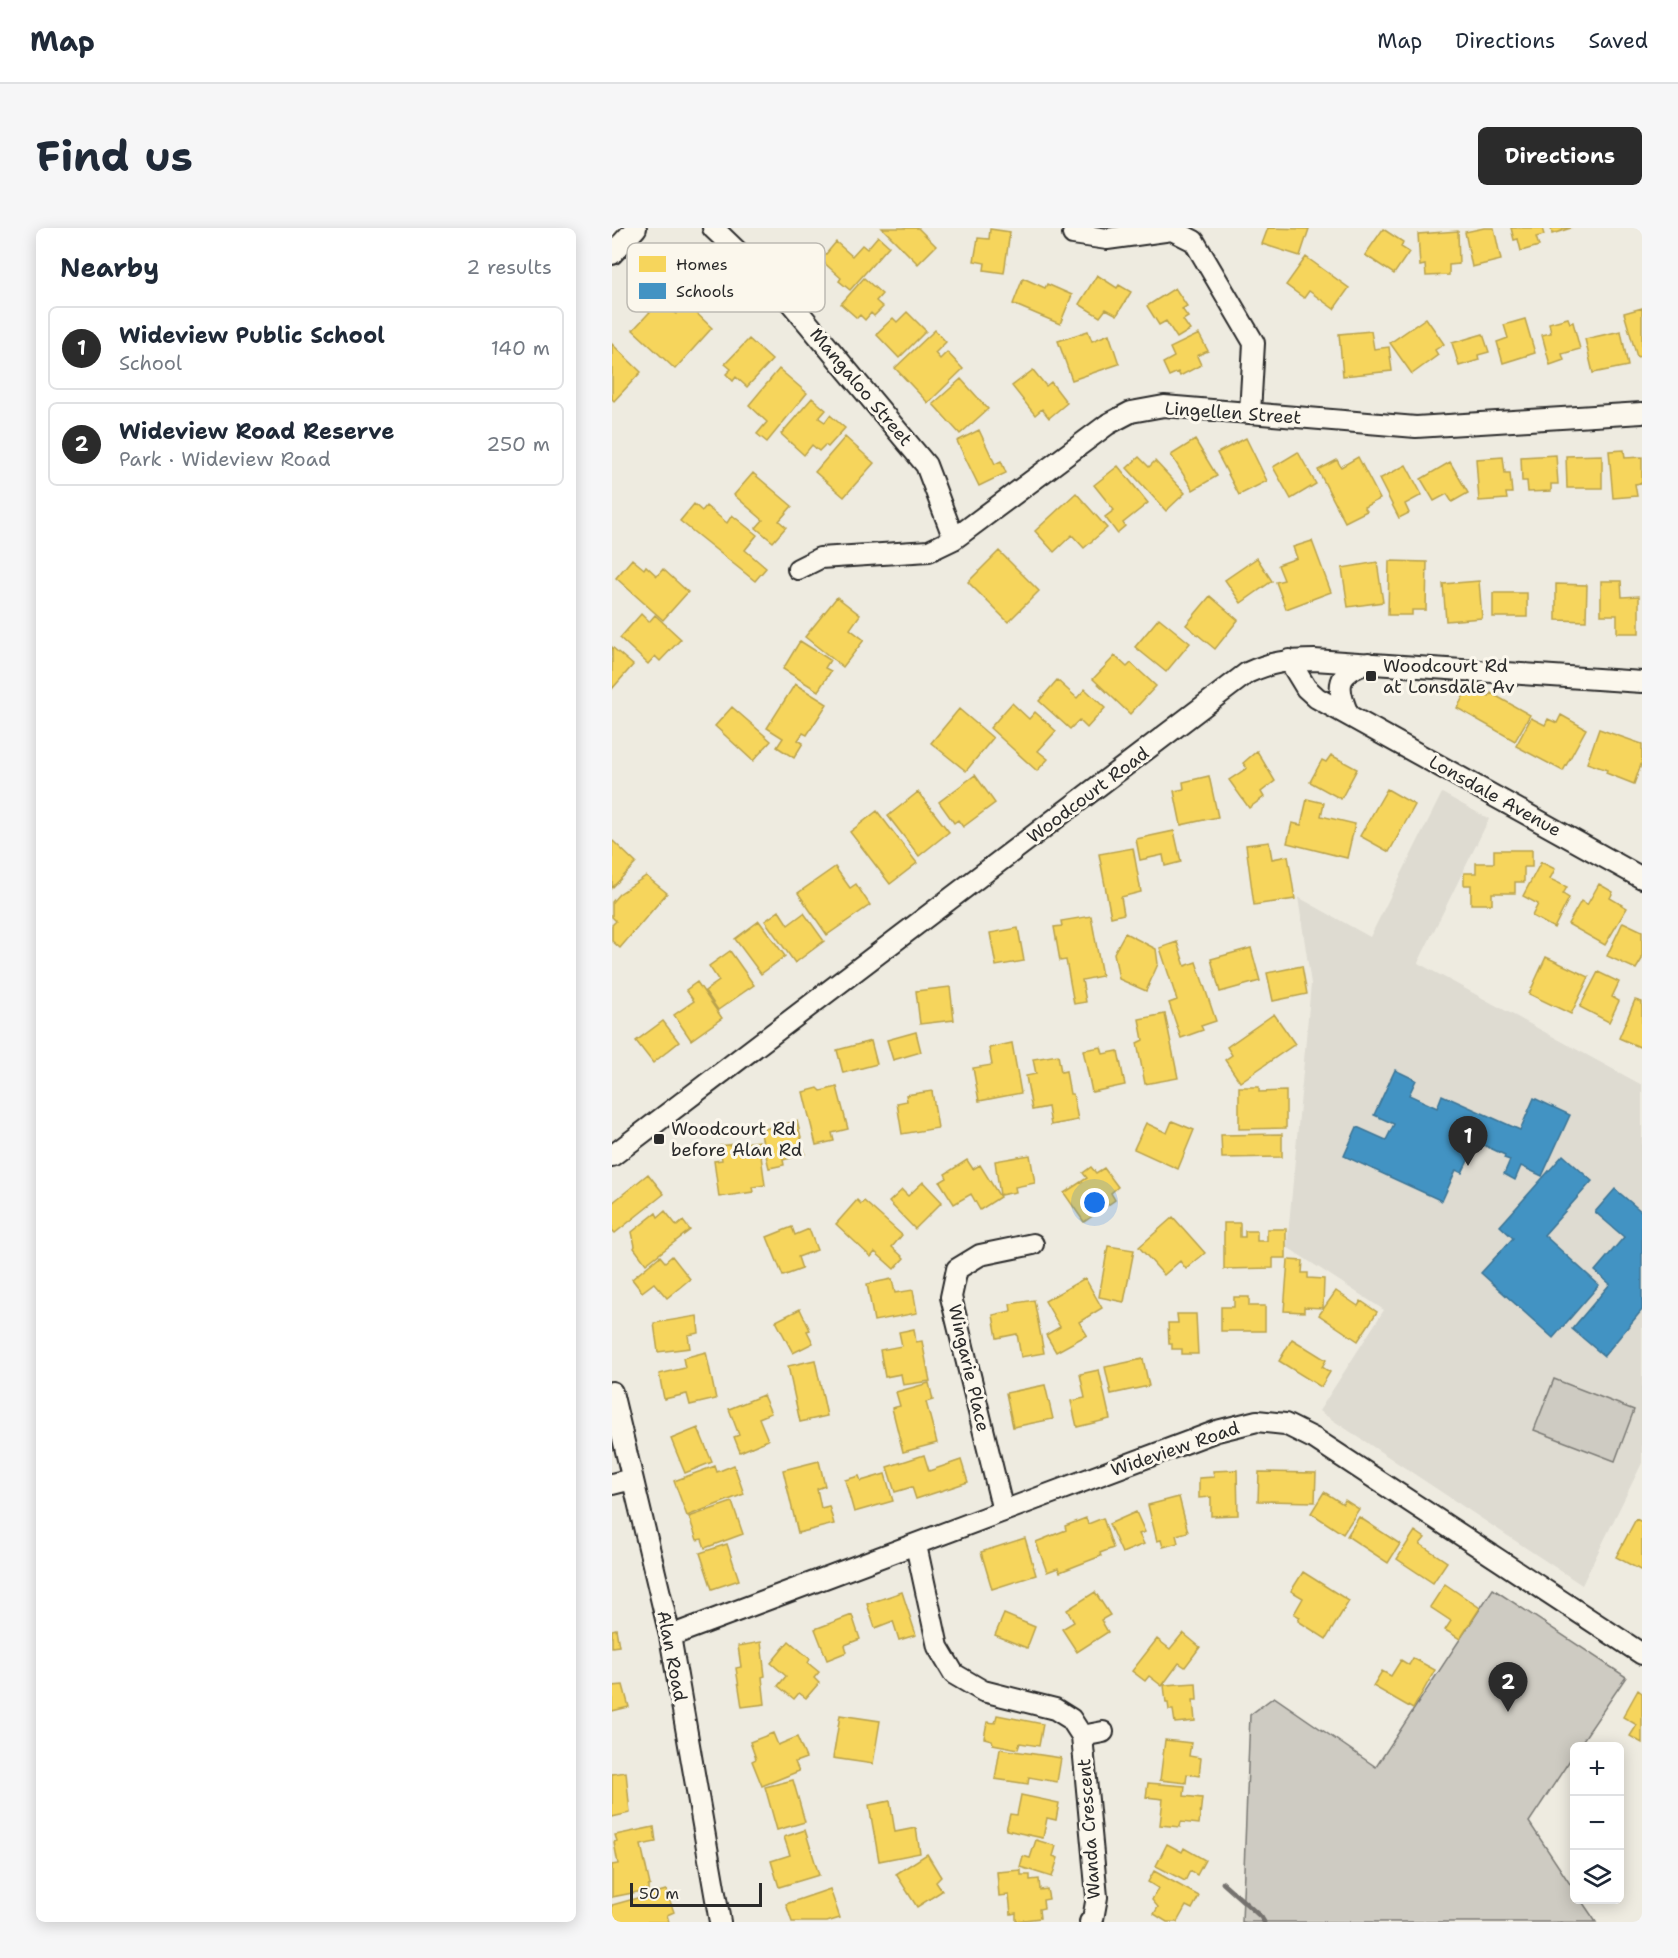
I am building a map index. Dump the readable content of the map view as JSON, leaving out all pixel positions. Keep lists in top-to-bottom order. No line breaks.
{"streets":{"street":["Mangaloo Street","Lingellen Street","Woodcourt Road","Lonsdale Avenue","Wingarie Place","Wideview Road","Alan Road","Wanda Crescent"]},"crossings":[["Mangaloo Street","Lingellen Street"],["Woodcourt Road","Lonsdale Avenue"],["Wingarie Place","Wideview Road"],["Wideview Road","Alan Road"],["Wideview Road","Wanda Crescent"]],"places":{"transit":["Woodcourt Rd at Lonsdale Av","Woodcourt Rd before Alan Rd"]},"legend":["Homes","Schools"],"scale_bar":"50 m","page":{"header":"Map","nav":["Map","Directions","Saved"],"buttons":"Directions","title":"Find us","heading":["Nearby","2 results"],"list":[{"mark":"1","name":"Wideview Public School","note":"School","value":"140 m"},{"mark":"2","name":"Wideview Road Reserve","note":"Park · Wideview Road","value":"250 m"}],"pins":["1","2"],"map_buttons":["+","−"],"scale":"50 m"}}
